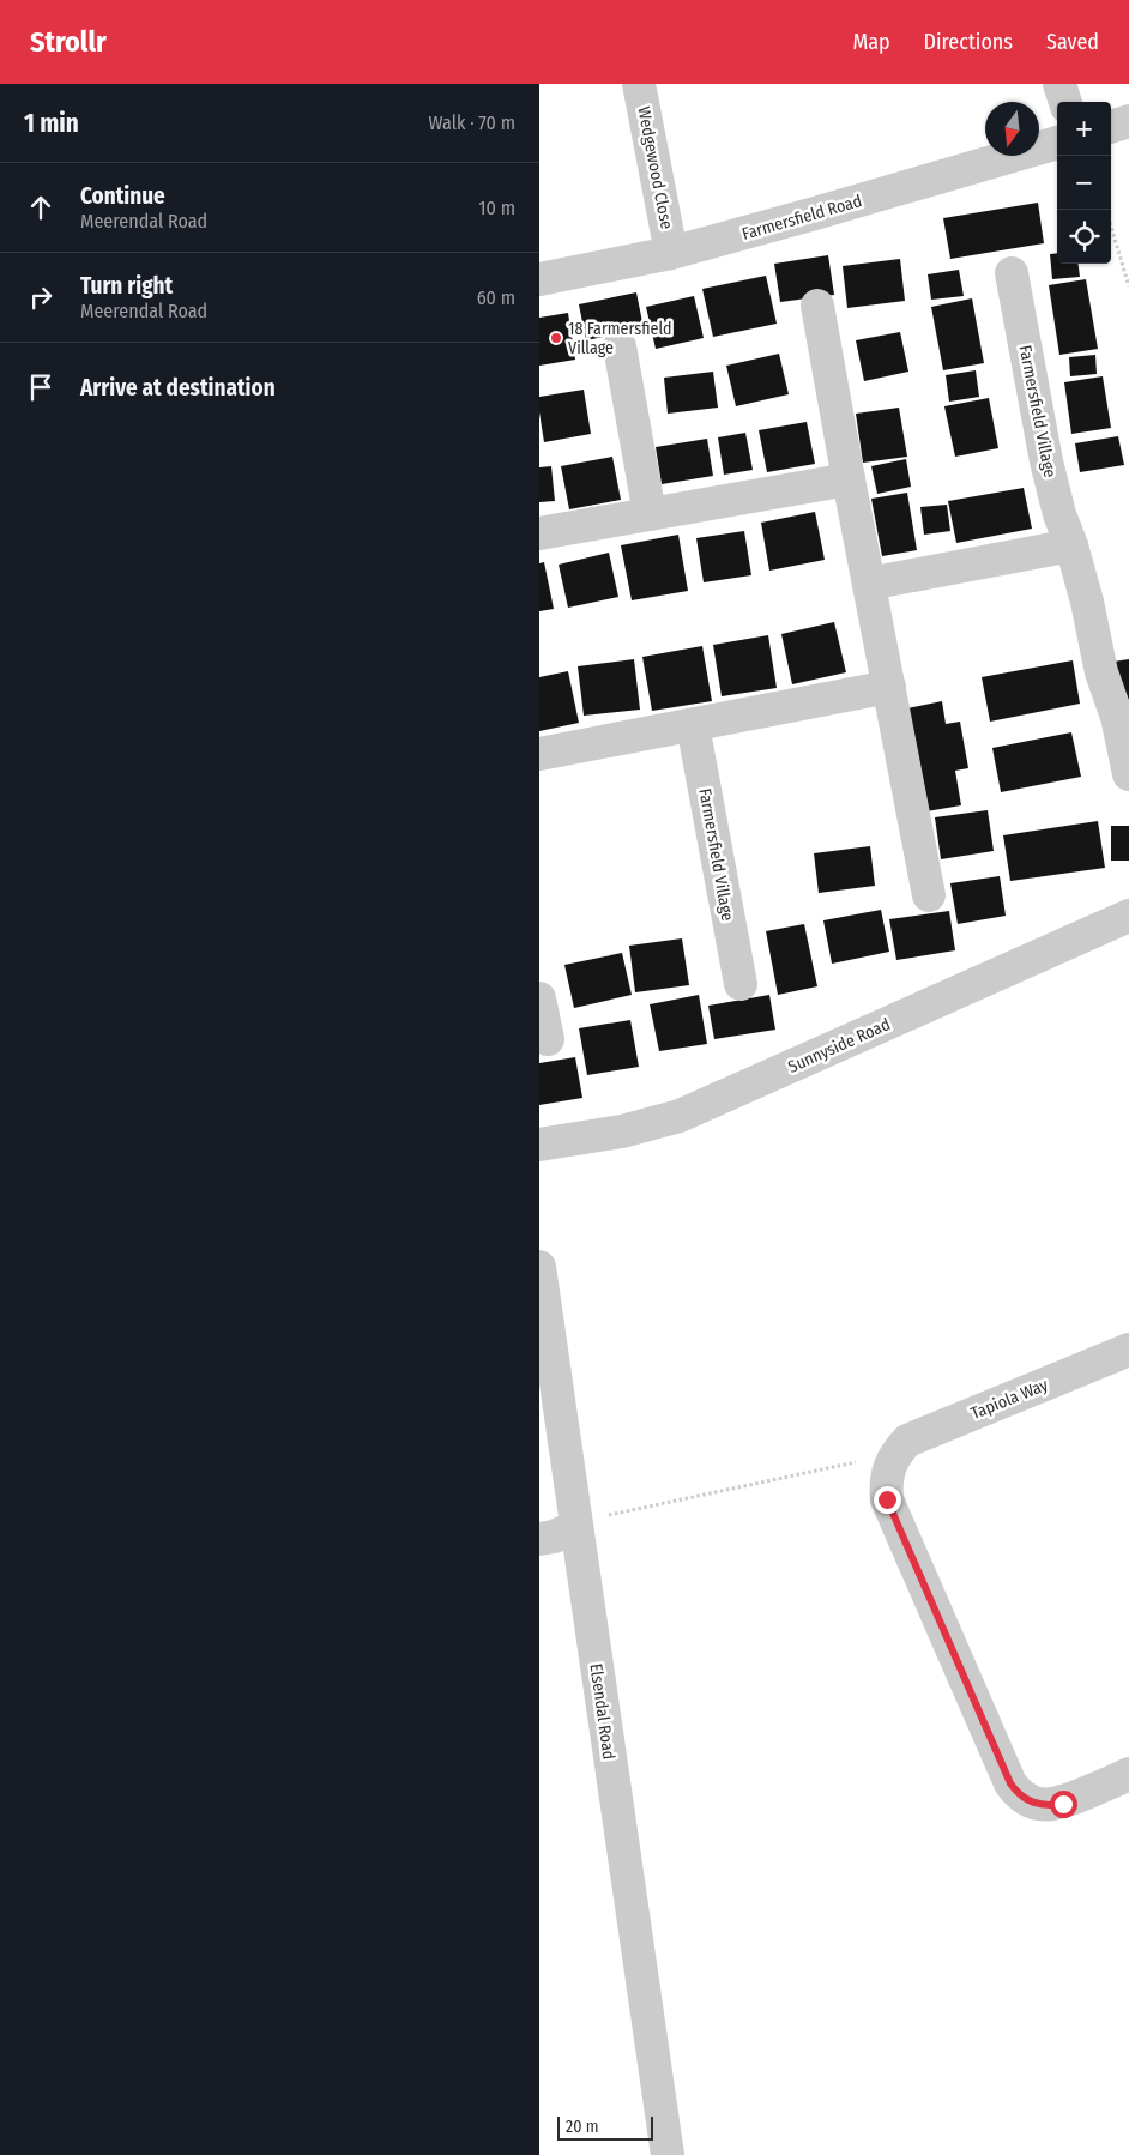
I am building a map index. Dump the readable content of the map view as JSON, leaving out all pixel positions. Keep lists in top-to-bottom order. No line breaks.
{"streets":{"street":["Wedgewood Close","Farmersfield Road","Farmersfield Village","Sunnyside Road","Tapiola Way","Elsendal Road"]},"crossings":[["Wedgewood Close","Farmersfield Road"]],"places":["18 Farmersfield Village"],"scale_bar":"20 m","north":"bottom","page":{"header":"Strollr","nav":["Map","Directions","Saved"],"heading":["1 min","Walk · 70 m"],"map_buttons":["+","−"],"list":[["Continue","Meerendal Road","10 m"],["Turn right","Meerendal Road","60 m"],"Arrive at destination"],"scale":"20 m"}}
